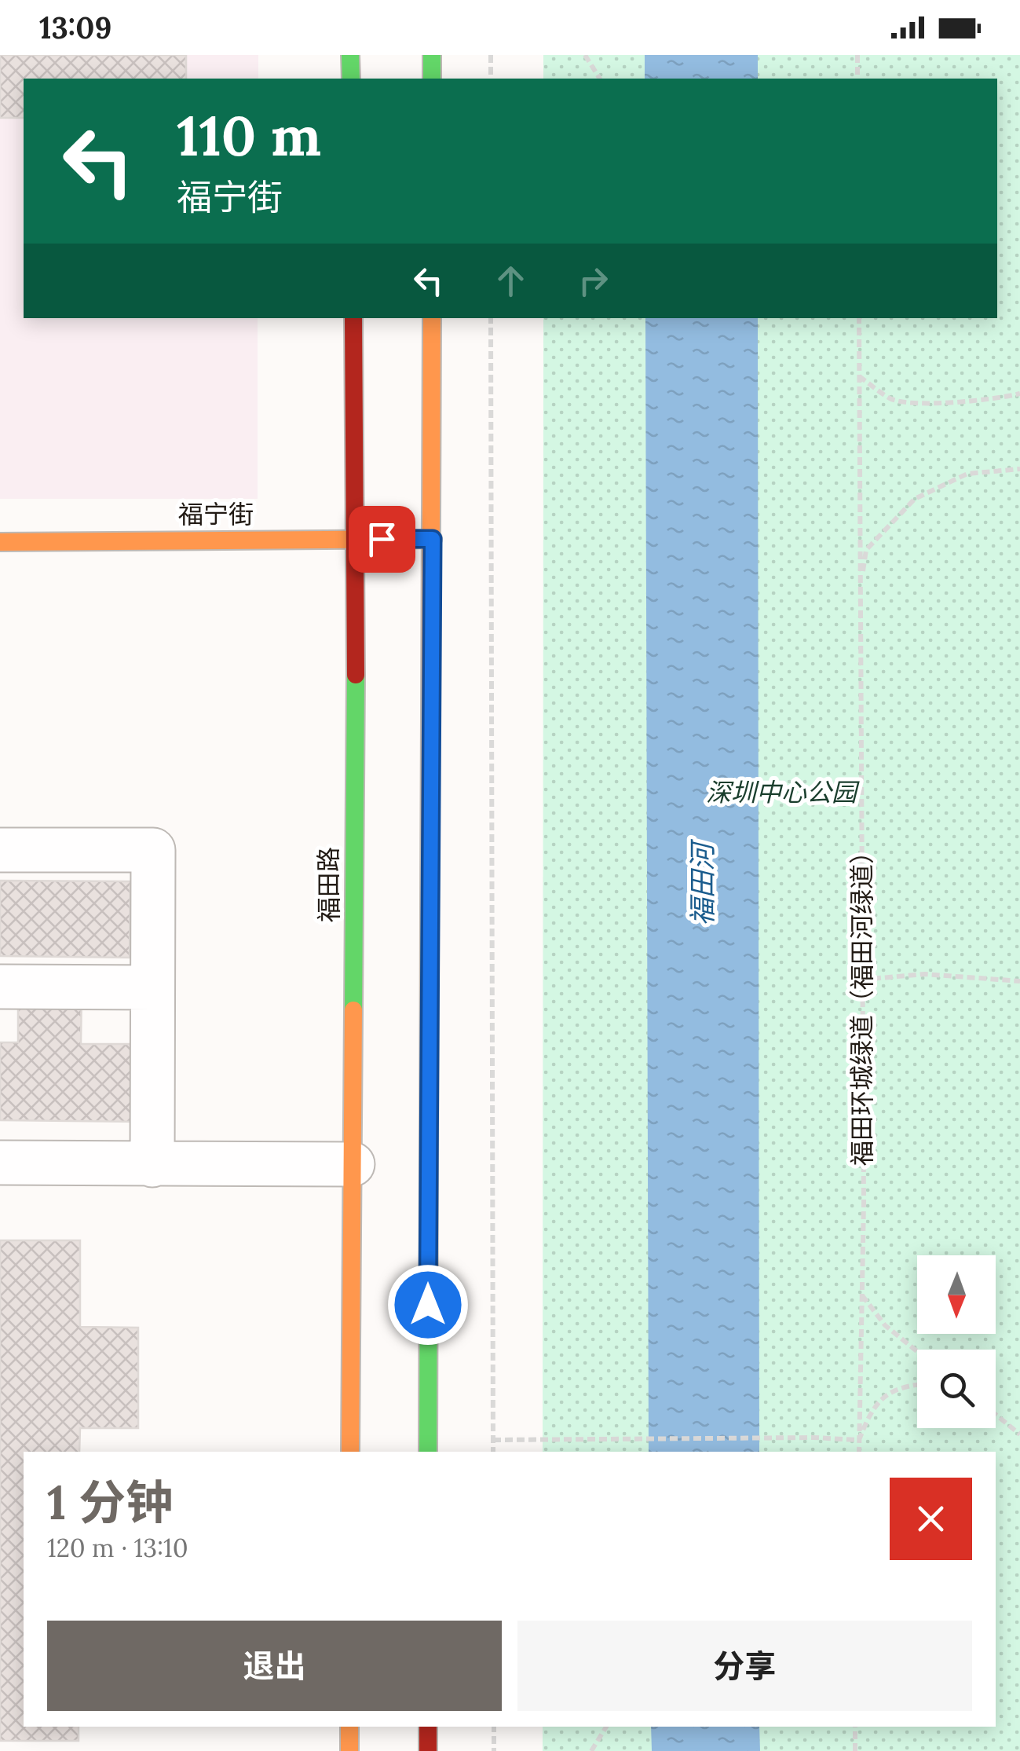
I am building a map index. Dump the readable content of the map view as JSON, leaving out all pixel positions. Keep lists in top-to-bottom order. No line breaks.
{"streets":{"main road":["福宁街","福田路"],"path":["福田环城绿道（福田河绿道）"]},"crossings":[["福宁街","福田路"]],"water":["福田河"],"parks":["深圳中心公园"],"north":"bottom","page":{"status":"13:09","turn":["110 m","福宁街"],"heading":["1 分钟","120 m · 13:10"],"buttons":["退出","分享"]}}
